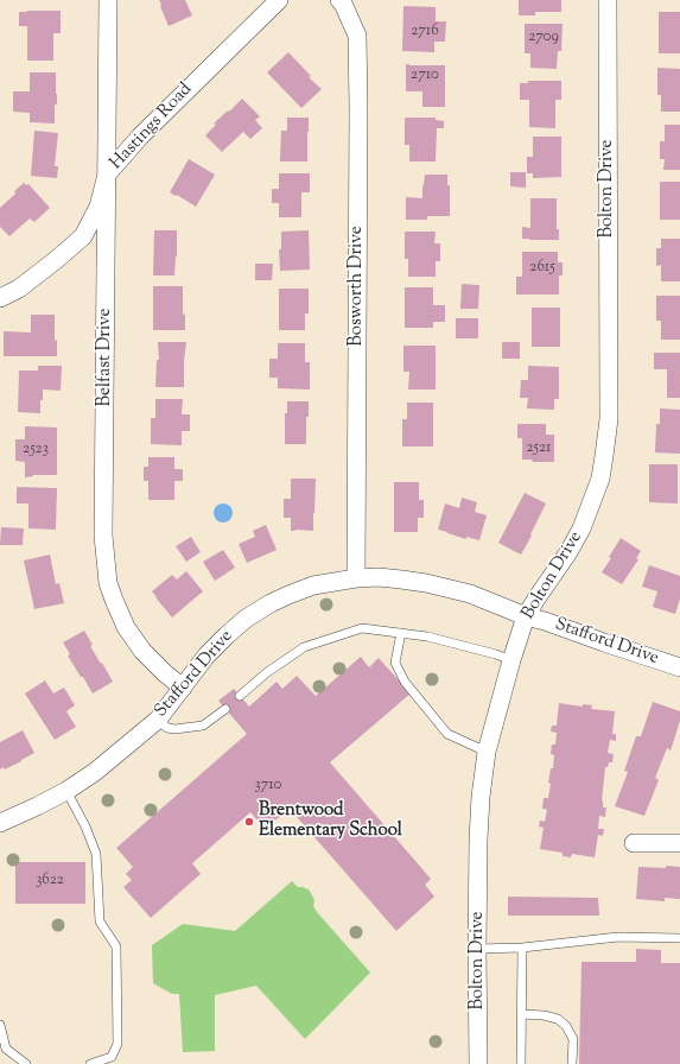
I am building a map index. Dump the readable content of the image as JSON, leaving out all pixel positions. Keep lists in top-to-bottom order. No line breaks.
{"streets":{"street":["Hastings Road","Bolton Drive","Bosworth Drive","Belfast Drive","Stafford Drive"]},"crossings":[["Hastings Road","Belfast Drive"],["Bolton Drive","Stafford Drive"],["Bosworth Drive","Stafford Drive"],["Belfast Drive","Stafford Drive"]],"places":["Brentwood Elementary School"],"house_numbers":["2716","2709","2710","2615","2521","2523","3710","3622"]}
